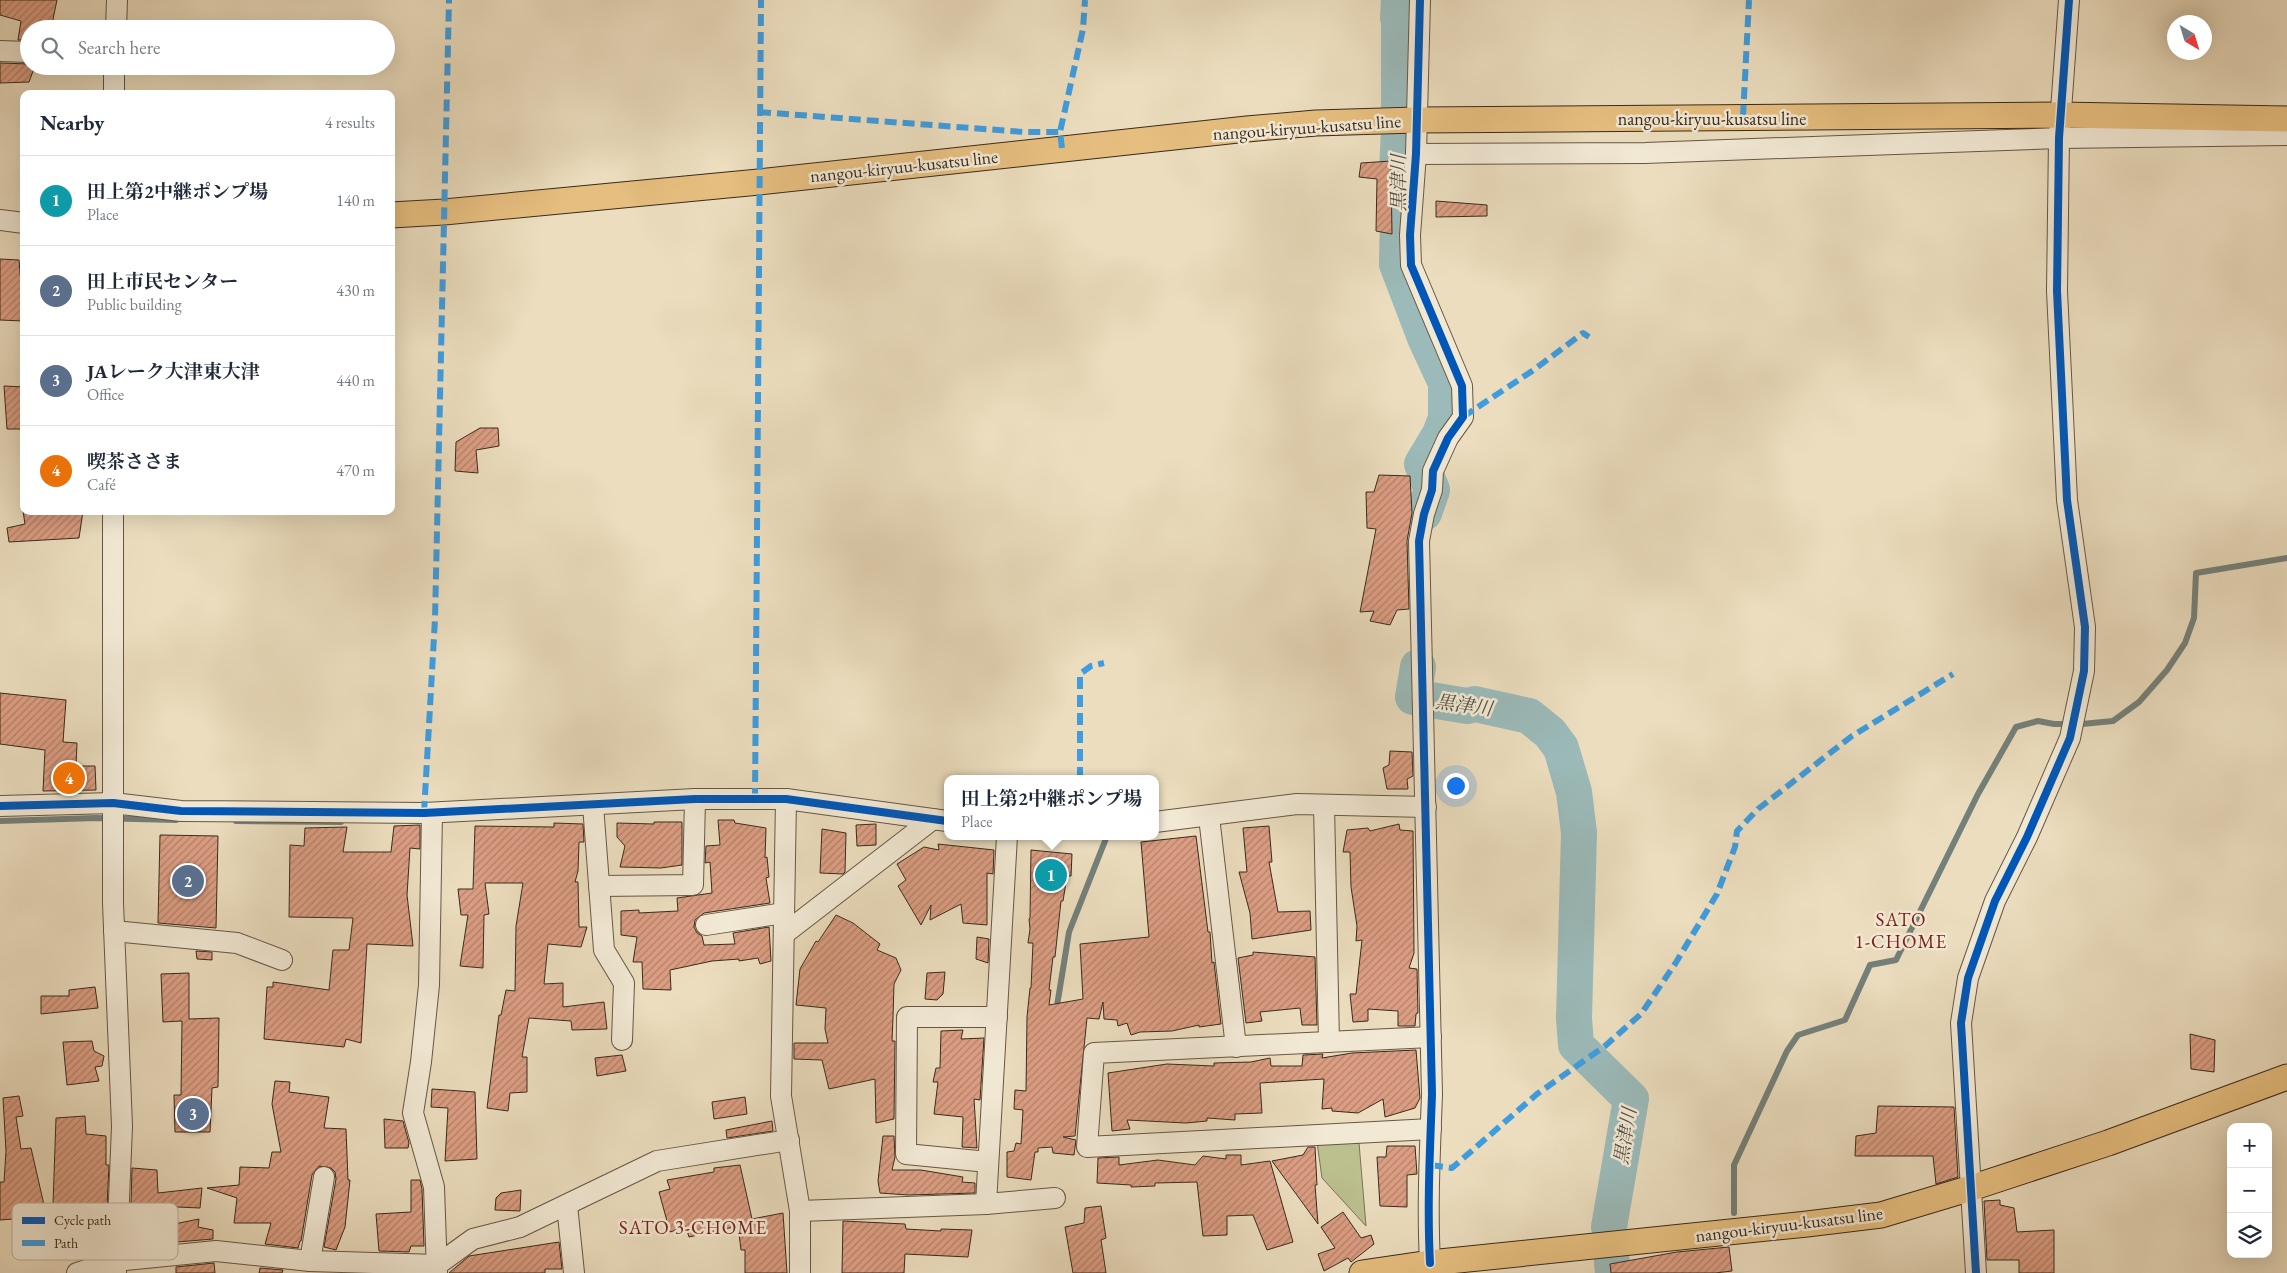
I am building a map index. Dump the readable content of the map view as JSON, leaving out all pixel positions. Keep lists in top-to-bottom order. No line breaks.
{"streets":{"main road":["nangou-kiryuu-kusatsu line"]},"districts":["SATO 1-CHOME","SATO 3-CHOME"],"water":["黒津川"],"legend":["Cycle path","Path"],"north":"bottom right","page":{"search":"Search here","heading":["Nearby","4 results"],"list":[{"mark":"1","name":"田上第2中継ポンプ場","note":"Place","value":"140 m"},{"mark":"2","name":"田上市民センター","note":"Public building","value":"430 m"},{"mark":"3","name":"JAレーク大津東大津","note":"Office","value":"440 m"},{"mark":"4","name":"喫茶ささま","note":"Café","value":"470 m"}],"pins":["4","1","2","3"],"popup":["田上第2中継ポンプ場","Place"],"map_buttons":["+","−"]}}
